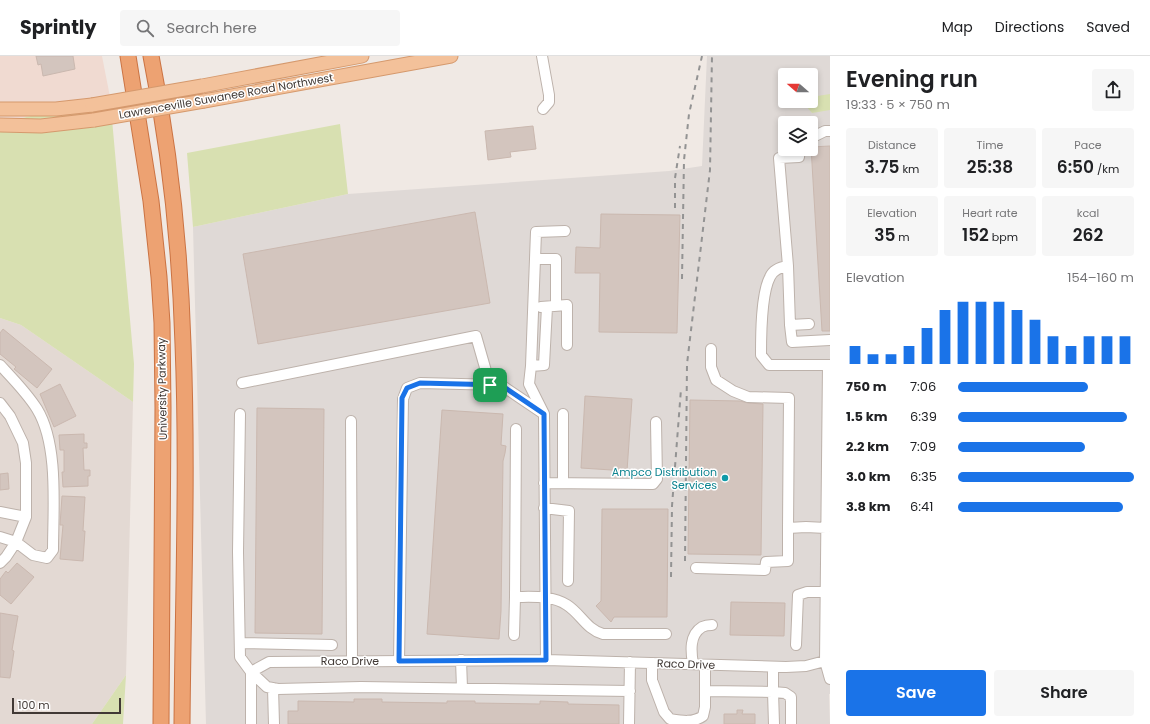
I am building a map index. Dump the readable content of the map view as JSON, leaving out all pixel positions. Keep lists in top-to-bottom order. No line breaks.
{"streets":{"highway":["University Parkway"],"main road":["Lawrenceville Suwanee Road Northwest"],"street":["Raco Drive"]},"places":["Ampco Distribution Services"],"scale_bar":"100 m","north":"left","page":{"header":"Sprintly","search":"Search here","nav":["Map","Directions","Saved"],"heading":["Evening run","19:33 · 5 × 750 m"],"stats":[["Distance","3.75 km"],["Time","25:38"],["Pace","6:50 /km"],["Elevation","35 m"],["Heart rate","152 bpm"],["kcal","262"]],"chart":["Elevation","154–160 m"],"list":[{"name":"750 m","note":"7:06"},{"name":"1.5 km","note":"6:39"},{"name":"2.2 km","note":"7:09"},{"name":"3.0 km","note":"6:35"},{"name":"3.8 km","note":"6:41"}],"buttons":["Save","Share"],"scale":"100 m"}}
